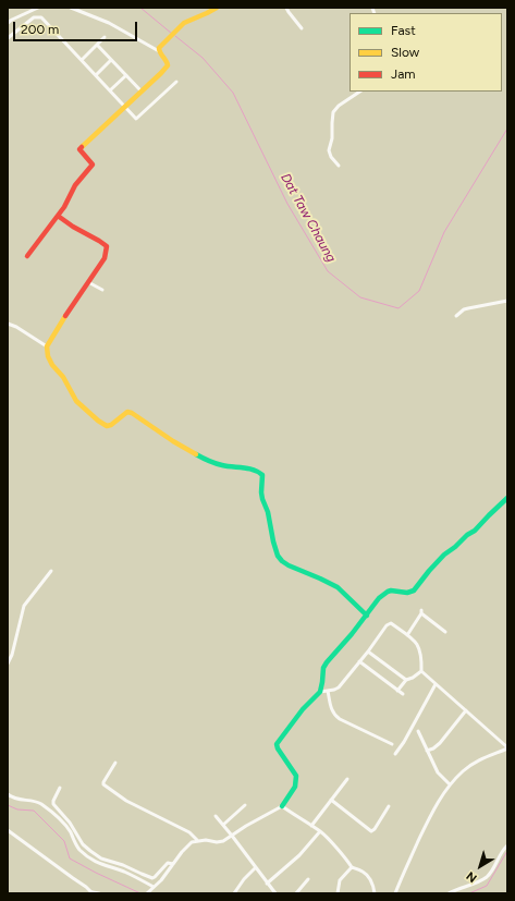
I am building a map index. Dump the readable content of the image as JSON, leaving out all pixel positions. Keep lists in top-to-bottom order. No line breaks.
{"water":["Dat Taw Chaung"],"legend":["Fast","Slow","Jam"],"scale_bar":"200 m","north":"bottom left"}
